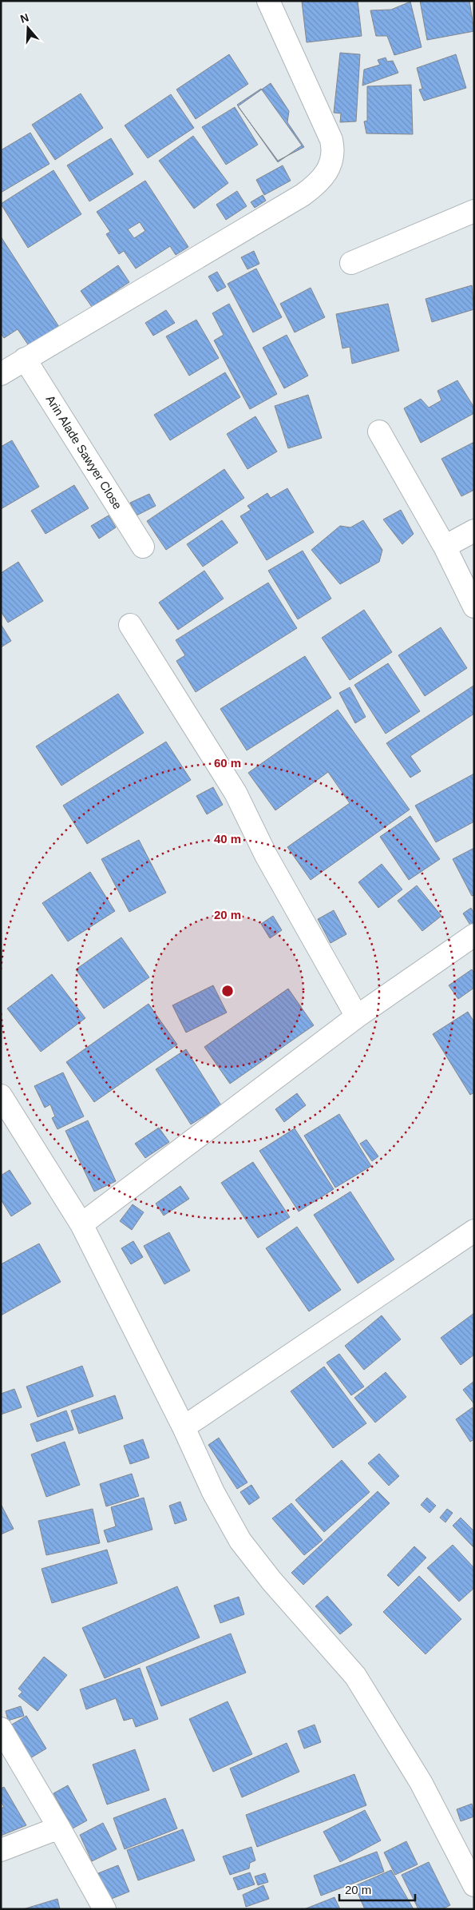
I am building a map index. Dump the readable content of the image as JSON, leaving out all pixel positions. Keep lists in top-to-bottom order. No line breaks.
{"streets":{"street":["Arin Alade Sawyer Close"]},"scale_bar":"20 m","north":"top","rings":["60 m","40 m","20 m"]}
